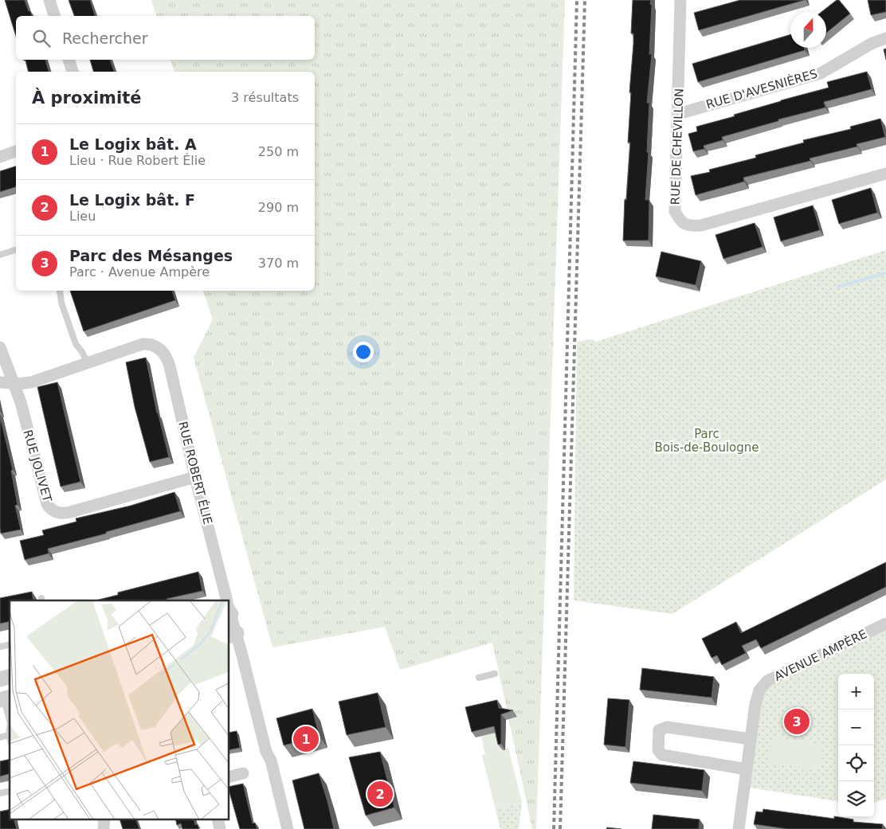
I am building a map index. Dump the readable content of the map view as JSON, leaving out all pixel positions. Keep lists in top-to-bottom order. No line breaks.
{"streets":{"street":["RUE D'AVESNIÈRES","RUE DE CHEVILLON","RUE JOLIVET","RUE ROBERT ÉLIE","AVENUE AMPÈRE"]},"crossings":[["RUE D'AVESNIÈRES","RUE DE CHEVILLON"],["RUE JOLIVET","RUE ROBERT ÉLIE"]],"parks":["Parc Bois-de-Boulogne"],"north":"top","page":{"search":"Rechercher","heading":["À proximité","3 résultats"],"list":[{"mark":"1","name":"Le Logix bât. A","note":"Lieu · Rue Robert Élie","value":"250 m"},{"mark":"2","name":"Le Logix bât. F","note":"Lieu","value":"290 m"},{"mark":"3","name":"Parc des Mésanges","note":"Parc · Avenue Ampère","value":"370 m"}],"map_buttons":["+","−"],"pins":["3","1","2"]}}
